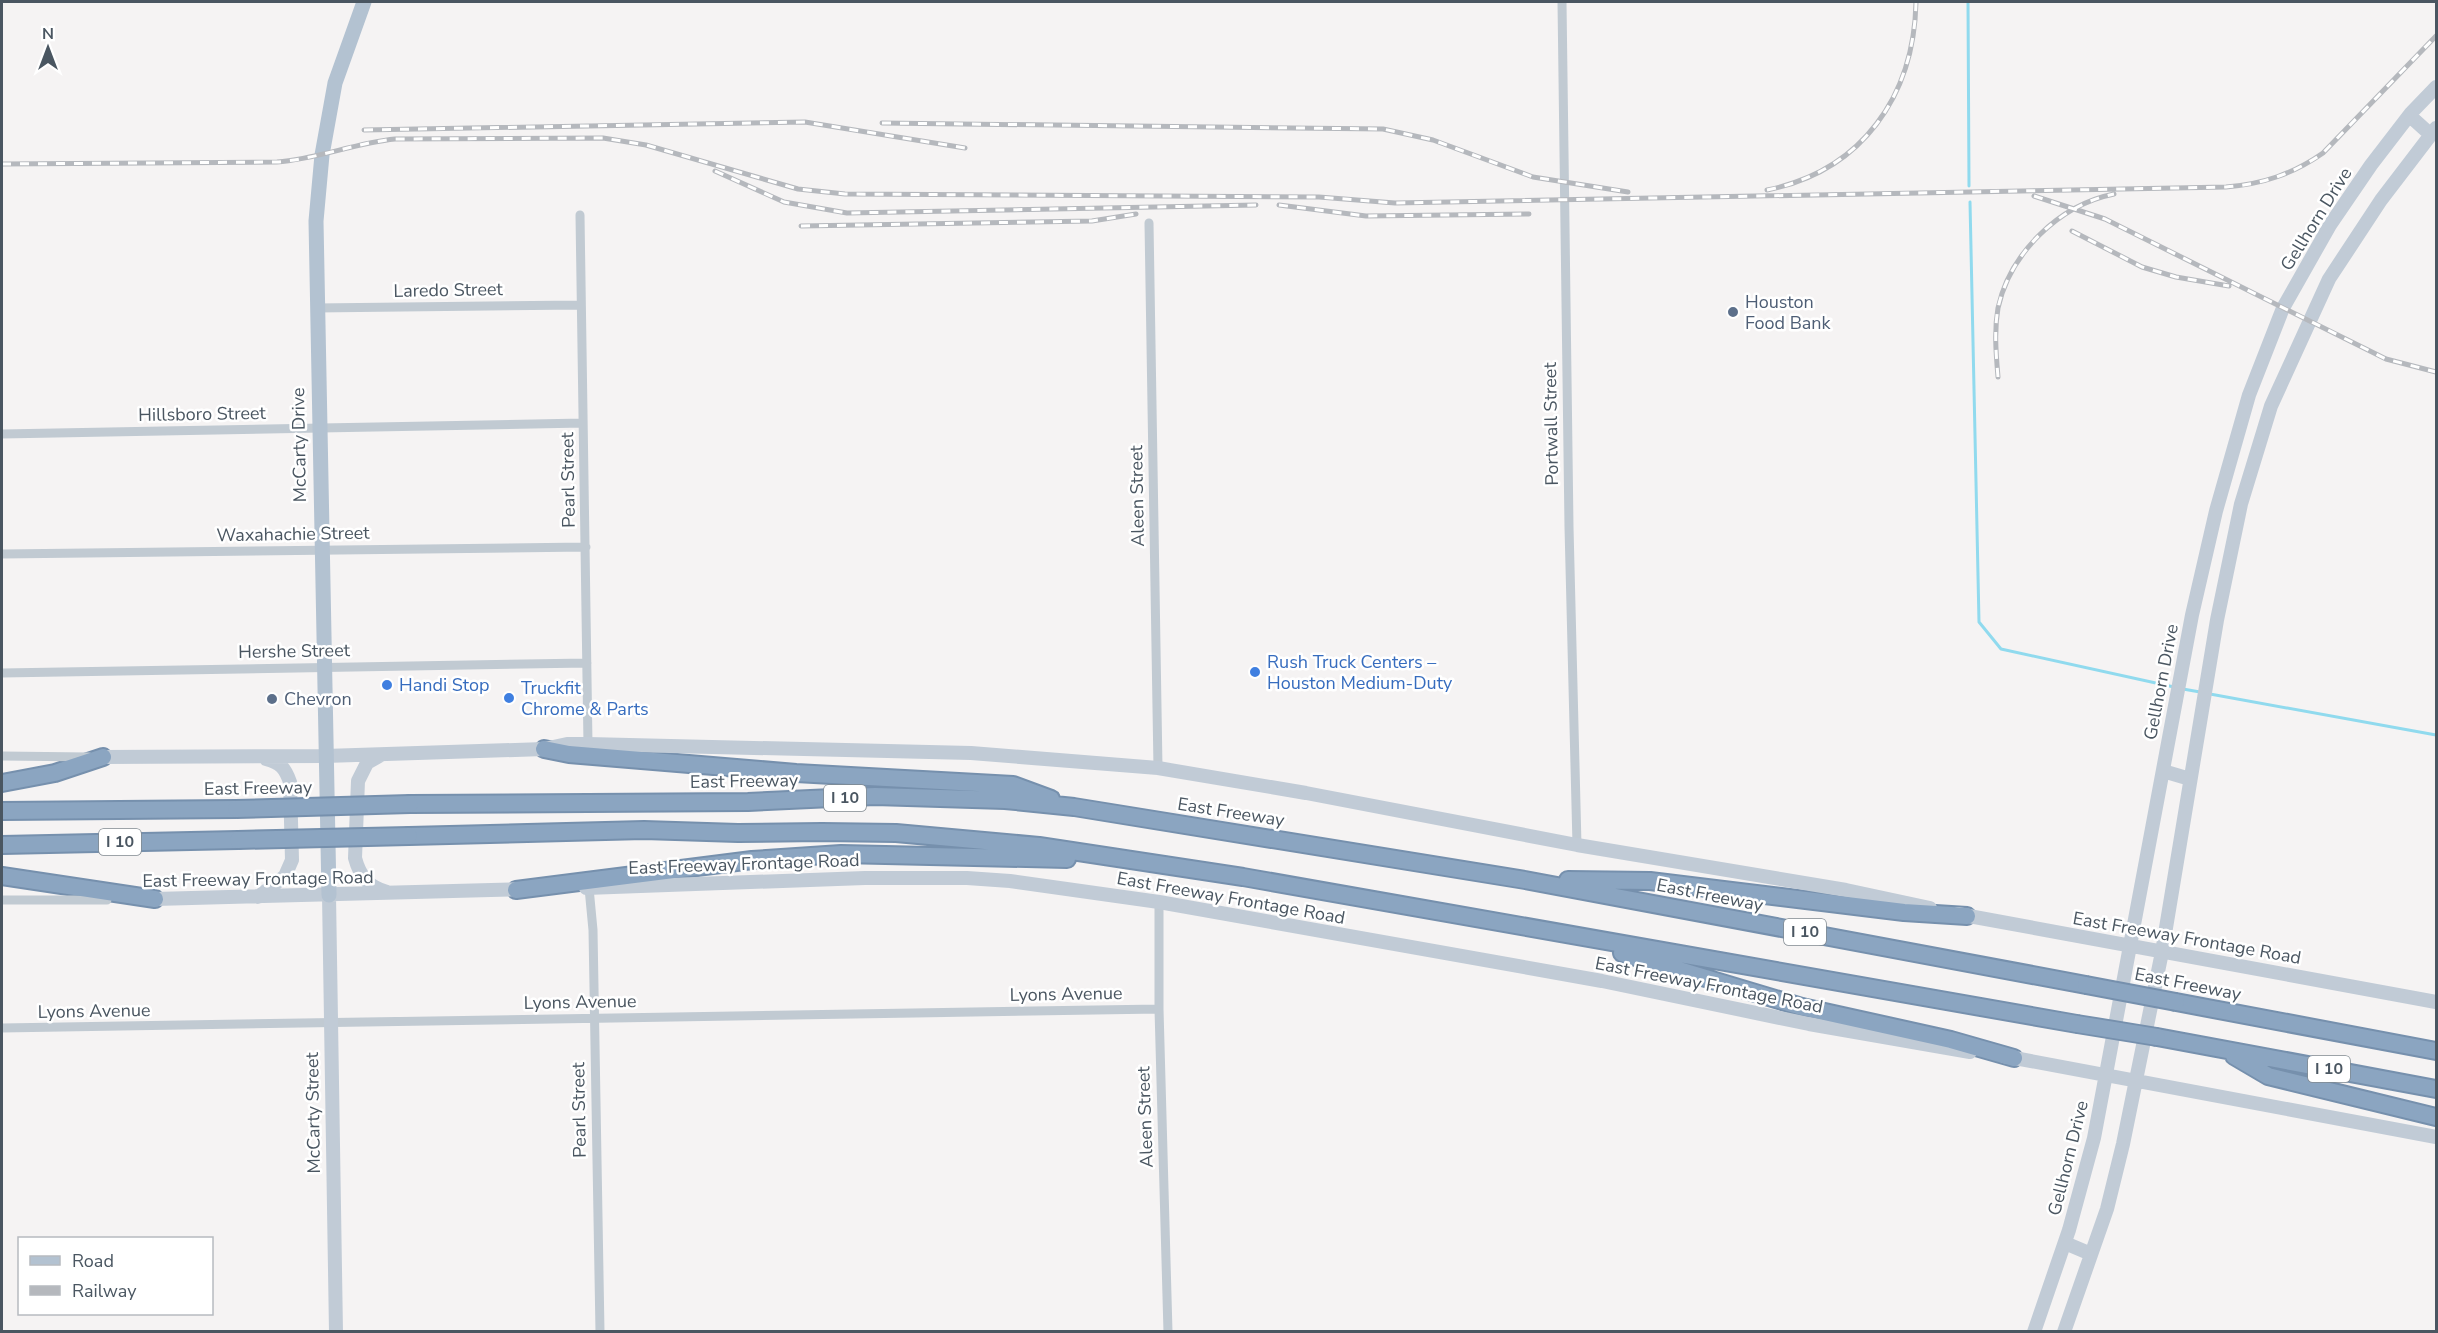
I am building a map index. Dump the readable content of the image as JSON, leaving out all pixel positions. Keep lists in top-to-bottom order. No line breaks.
{"streets":{"highway":["East Freeway","I 10"],"main road":["Gellhorn Drive","McCarty Drive","East Freeway Frontage Road","McCarty Street"],"street":["Laredo Street","Hillsboro Street","Portwall Street","Pearl Street","Aleen Street","Waxahachie Street","Hershe Street","Lyons Avenue"]},"crossings":[["Gellhorn Drive","East Freeway Frontage Road"],["Laredo Street","McCarty Drive"],["Laredo Street","Pearl Street"],["Hillsboro Street","McCarty Drive"],["Hillsboro Street","Pearl Street"],["Portwall Street","East Freeway Frontage Road"],["McCarty Drive","Waxahachie Street"],["McCarty Drive","Hershe Street"],["McCarty Drive","East Freeway Frontage Road"],["McCarty Drive","McCarty Street"],["Pearl Street","Waxahachie Street"],["Pearl Street","Hershe Street"],["Pearl Street","East Freeway Frontage Road"],["Pearl Street","Lyons Avenue"],["Aleen Street","East Freeway Frontage Road"],["Aleen Street","Lyons Avenue"],["East Freeway Frontage Road","McCarty Street"],["Lyons Avenue","McCarty Street"]],"places":["Houston Food Bank","Rush Truck Centers – Houston Medium-Duty","Handi Stop","Truckfit Chrome & Parts","Chevron"],"legend":["Road","Railway"],"north":"top"}
